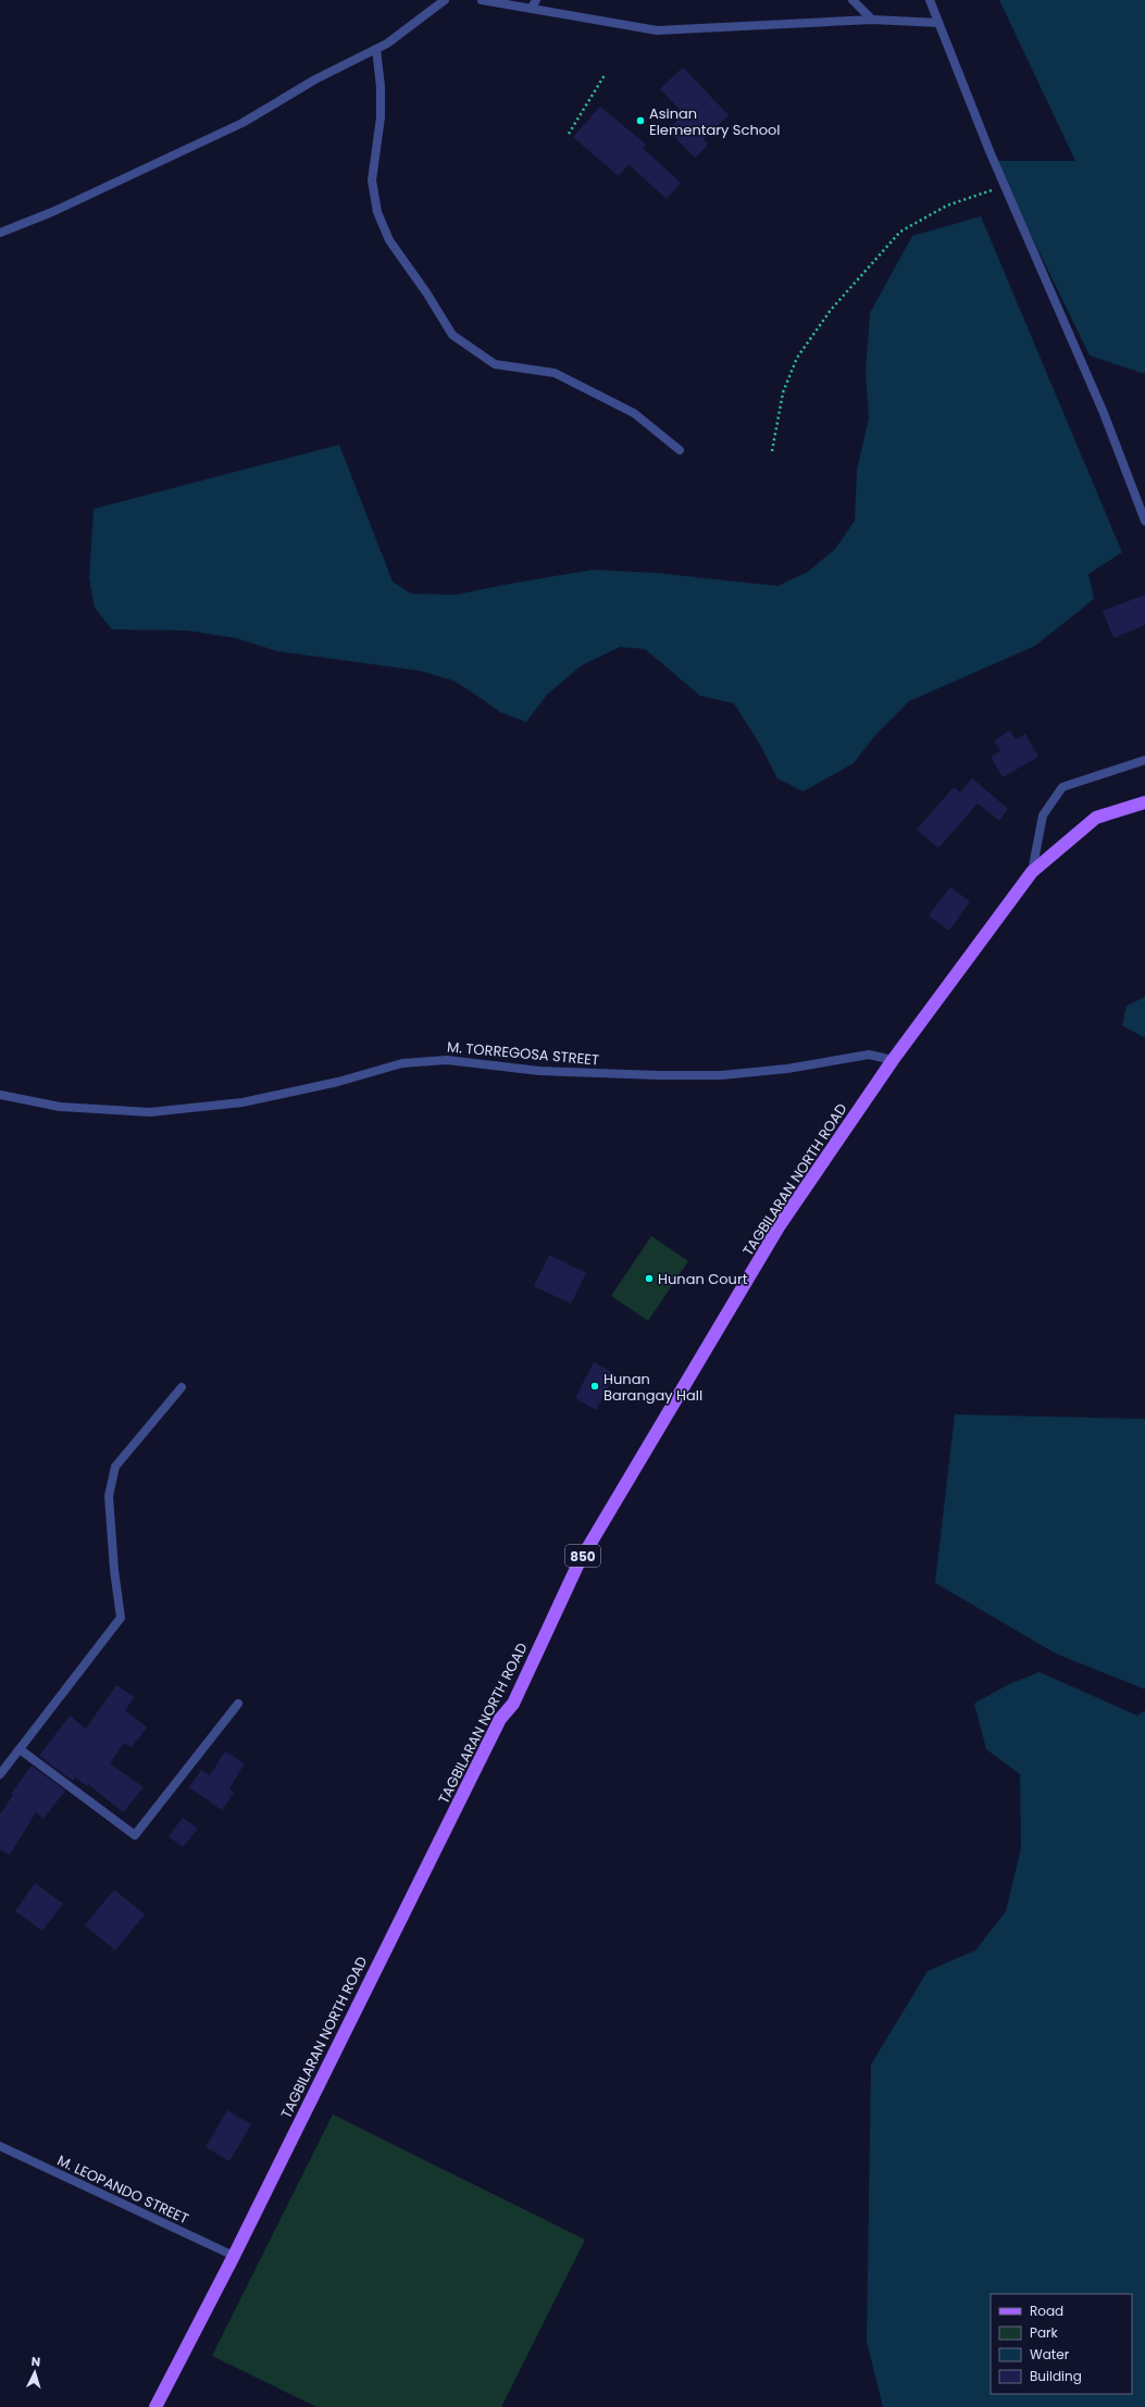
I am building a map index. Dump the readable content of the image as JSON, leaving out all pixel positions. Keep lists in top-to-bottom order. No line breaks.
{"streets":{"main road":["TAGBILARAN NORTH ROAD","850"],"street":["M. TORREGOSA STREET","M. LEOPANDO STREET"]},"crossings":[["M. TORREGOSA STREET","TAGBILARAN NORTH ROAD"],["TAGBILARAN NORTH ROAD","M. LEOPANDO STREET"]],"places":["Asinan Elementary School","Hunan Court","Hunan Barangay Hall"],"legend":["Road","Park","Water","Building"],"north":"top"}
